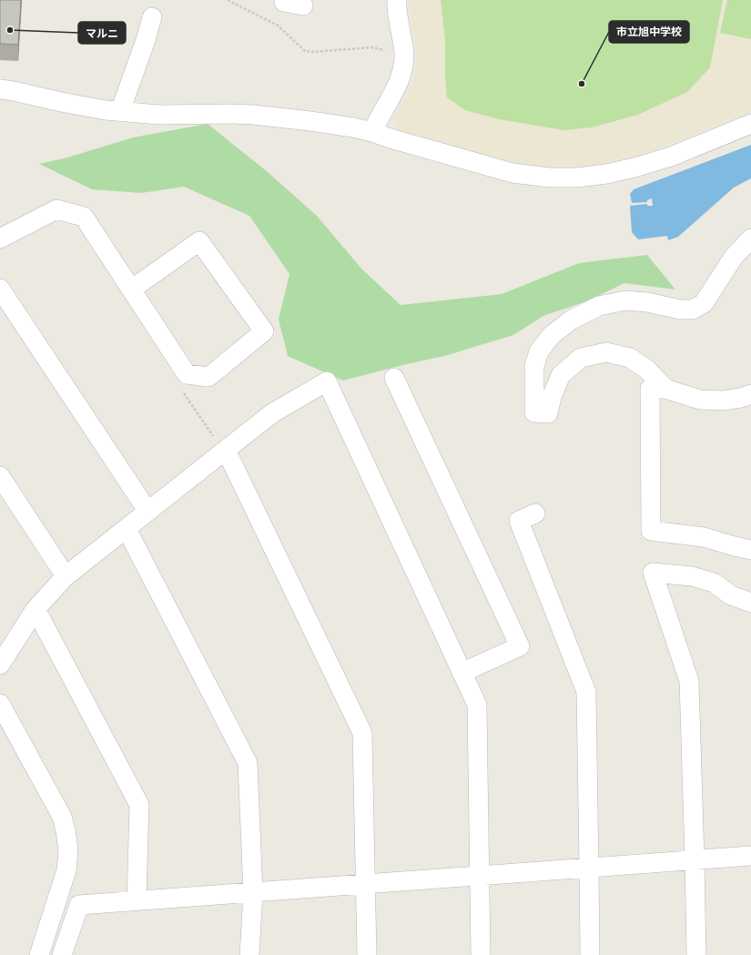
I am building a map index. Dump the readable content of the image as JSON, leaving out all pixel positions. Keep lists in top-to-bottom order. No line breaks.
{"places":["マルニ","市立旭中学校"]}
